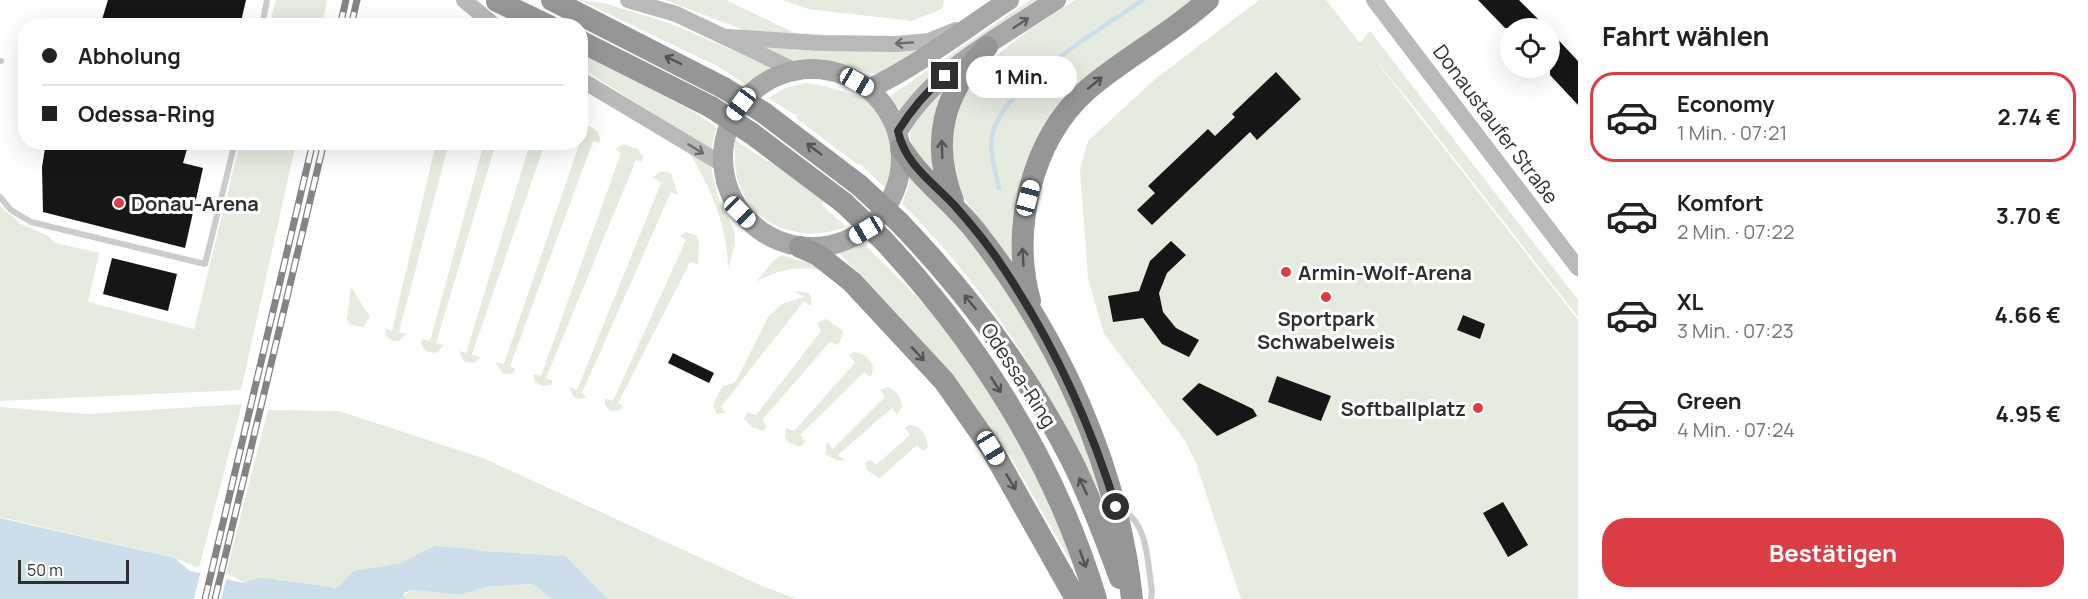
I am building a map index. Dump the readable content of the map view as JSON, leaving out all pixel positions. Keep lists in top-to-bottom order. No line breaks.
{"streets":{"highway":["Odessa-Ring"],"main road":["Donaustaufer Straße"]},"places":["Donau-Arena","Armin-Wolf-Arena","Sportpark Schwabelweis","Softballplatz"],"scale_bar":"50 m","page":{"heading":"Fahrt wählen","banner":["Abholung","Odessa-Ring"],"bubble":"1 Min.","list":[{"name":"Economy","note":"1 Min. · 07:21","value":"2.74 €"},{"name":"Komfort","note":"2 Min. · 07:22","value":"3.70 €"},{"name":"XL","note":"3 Min. · 07:23","value":"4.66 €"},{"name":"Green","note":"4 Min. · 07:24","value":"4.95 €"}],"buttons":"Bestätigen","scale":"50 m"}}
